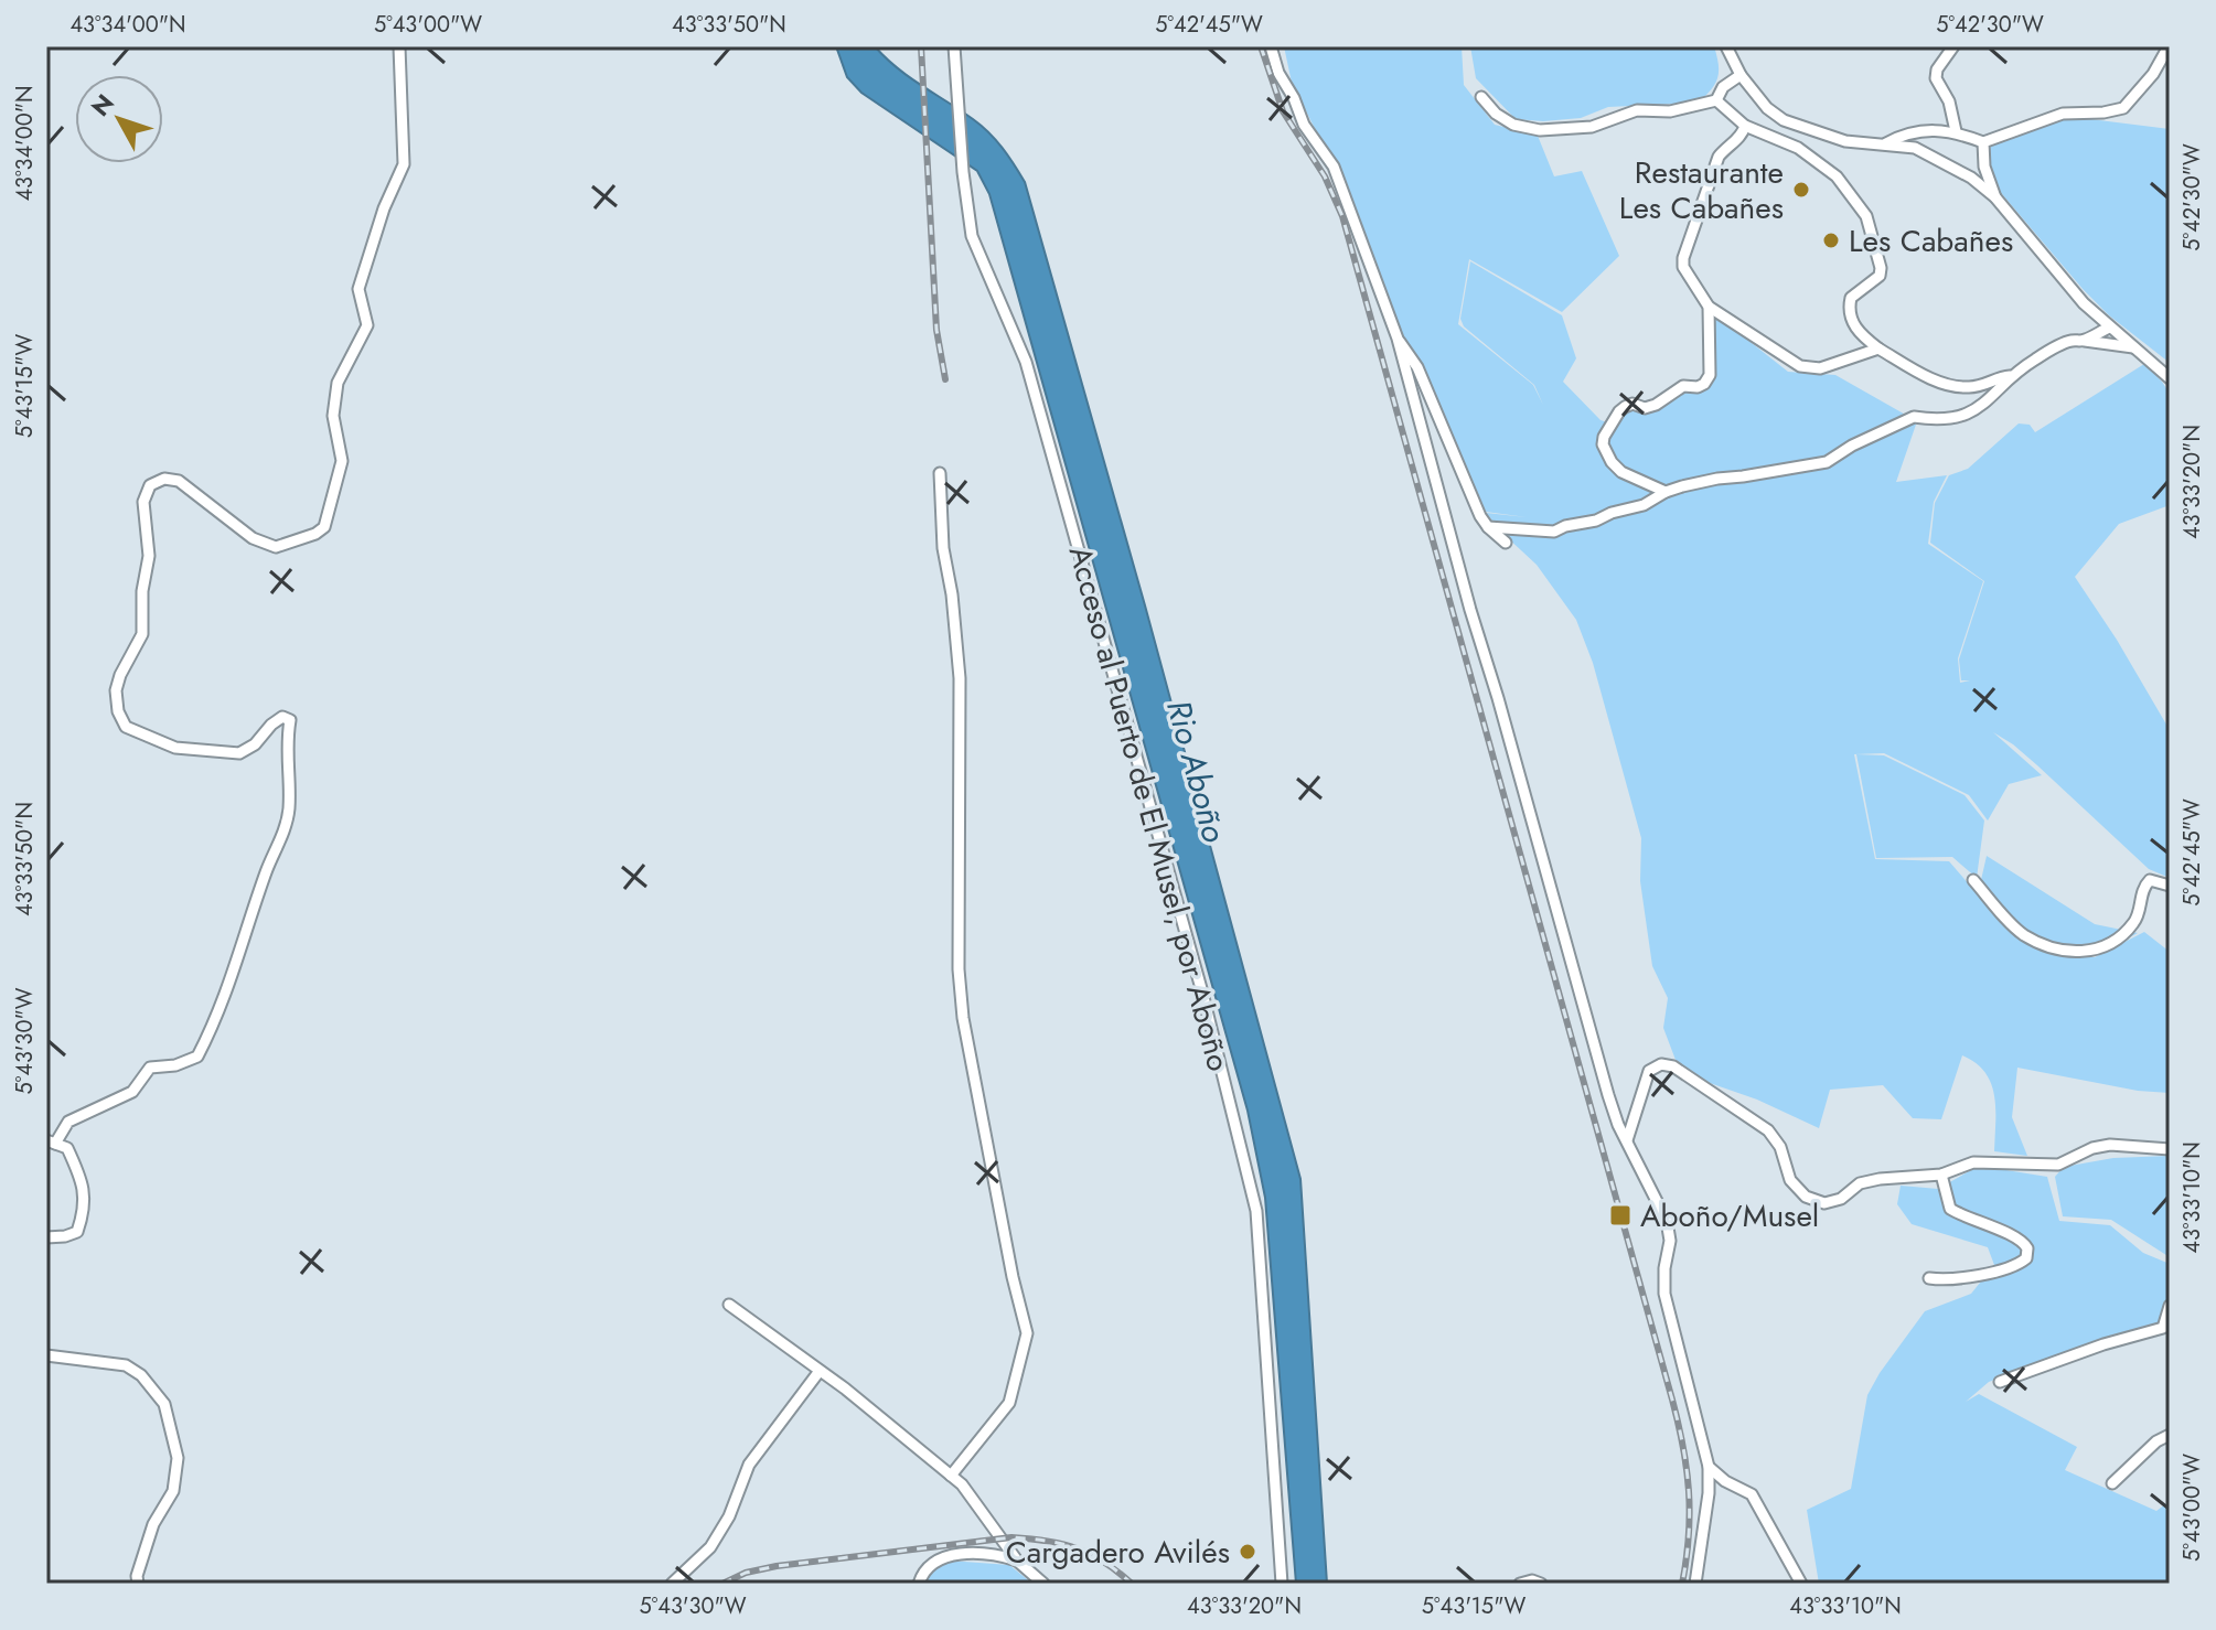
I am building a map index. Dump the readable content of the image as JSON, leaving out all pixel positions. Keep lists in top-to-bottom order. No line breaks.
{"streets":{"street":["Acceso al Puerto de El Musel, por Aboño"]},"water":["Rio Aboño"],"places":{"other":["Restaurante Les Cabañes","Les Cabañes","Cargadero Avilés"],"transit":["Aboño/Musel"]},"north":"top left","coordinates":["43°34'00\"N","5°43'00\"W","43°33'50\"N","5°42'45\"W","5°42'30\"W","5°43'15\"W","43°33'20\"N","5°43'30\"W","43°33'10\"N"]}
